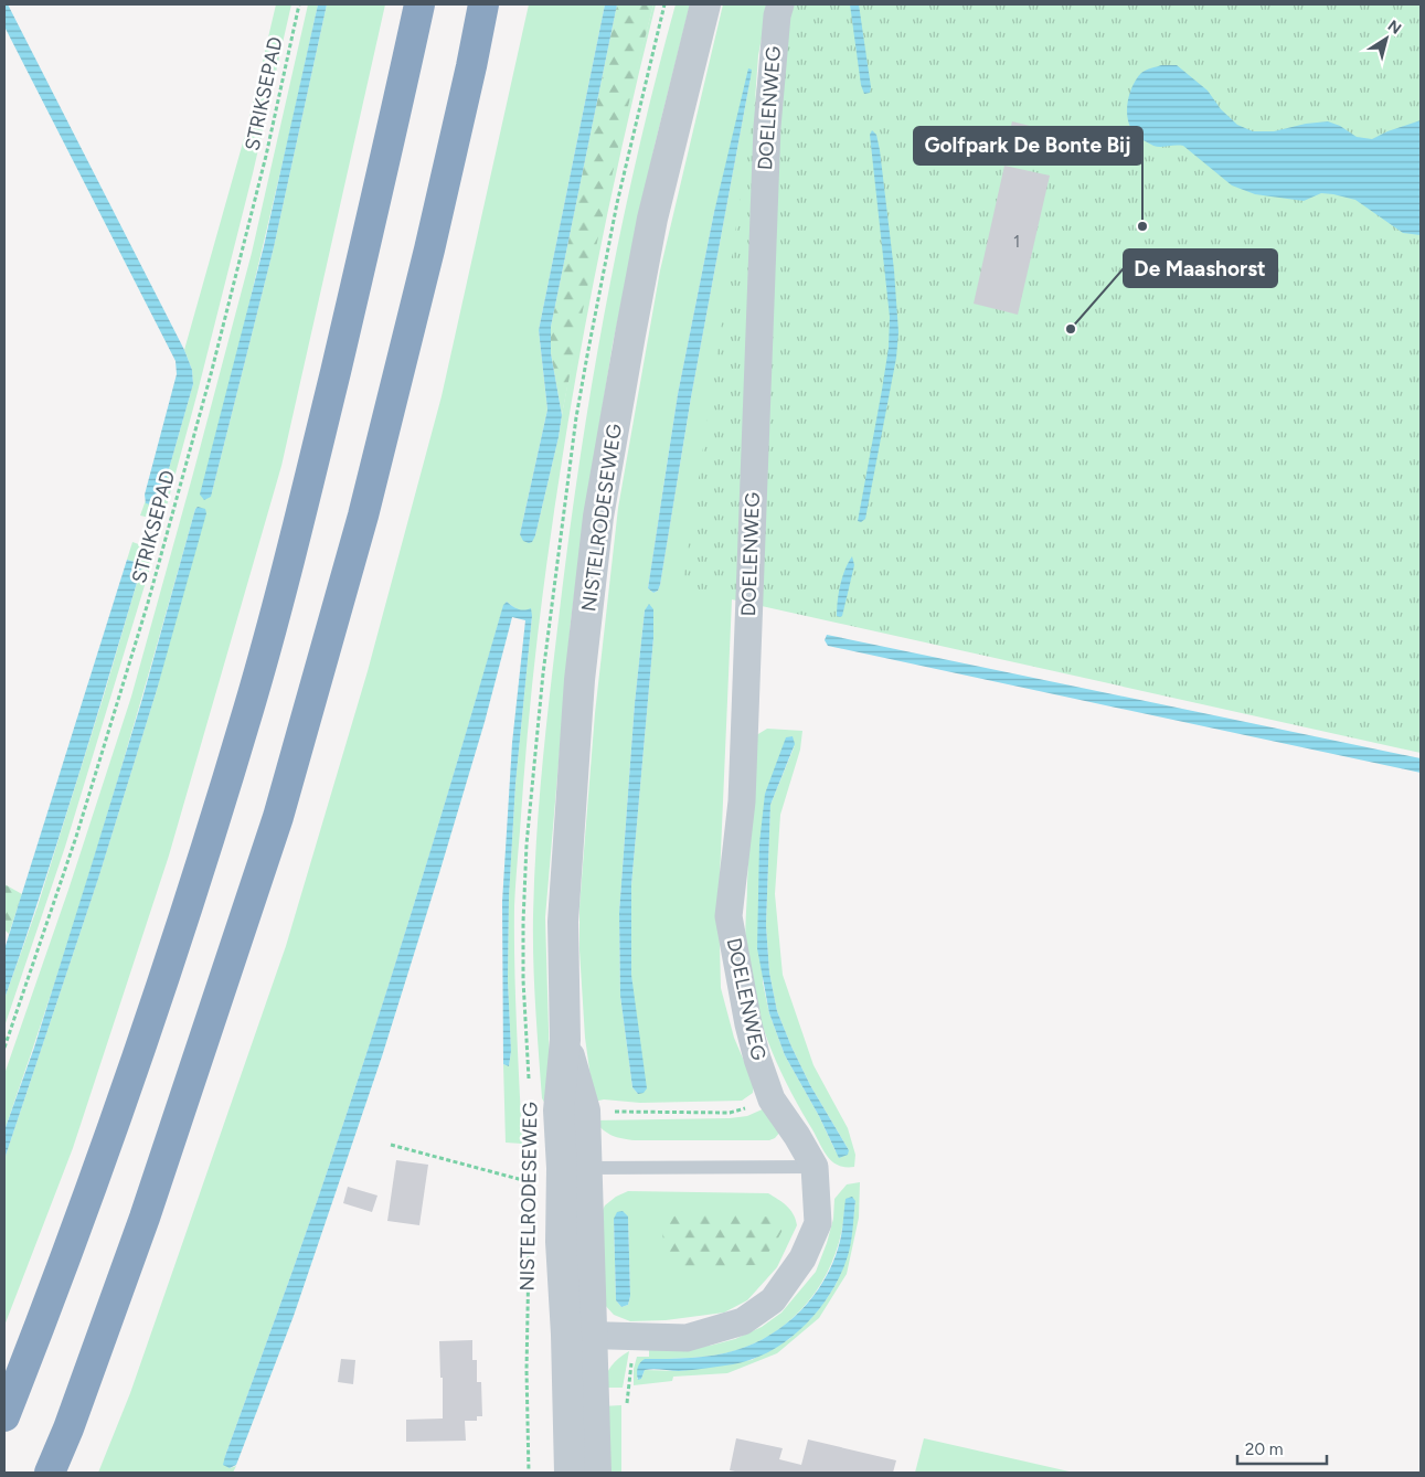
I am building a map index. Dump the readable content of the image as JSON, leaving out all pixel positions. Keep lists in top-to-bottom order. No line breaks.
{"streets":{"street":["DOELENWEG","NISTELRODESEWEG"],"path":["STRIKSEPAD"]},"crossings":[["DOELENWEG","NISTELRODESEWEG"]],"places":["Golfpark De Bonte Bij","De Maashorst"],"house_numbers":["1"],"scale_bar":"20 m","north":"top right"}
